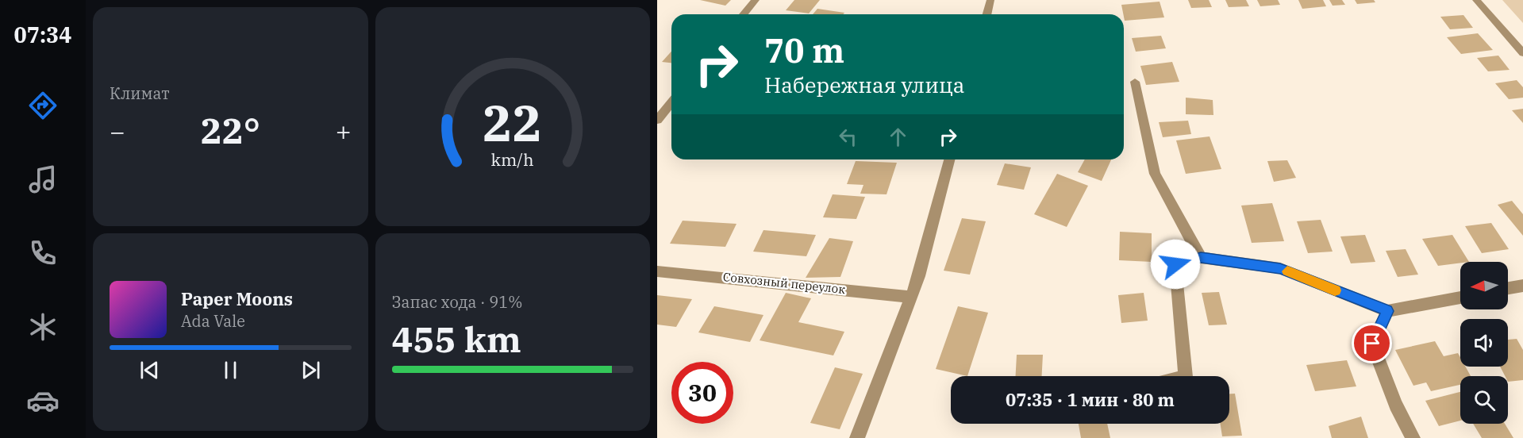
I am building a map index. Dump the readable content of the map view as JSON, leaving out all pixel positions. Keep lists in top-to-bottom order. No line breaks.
{"streets":{"street":["Совхозный переулок"]},"north":"left","page":{"tabs":"07:34","tile":["Климат",["Запас хода · 91%","455 km"]],"turn":["70 m","Набережная улица"],"heat":["−","22°","+"],"song":["Paper Moons","Ada Vale"],"limit":"30","trip":"07:35 · 1 мин · 80 m","gauge":["22","km/h"]}}
